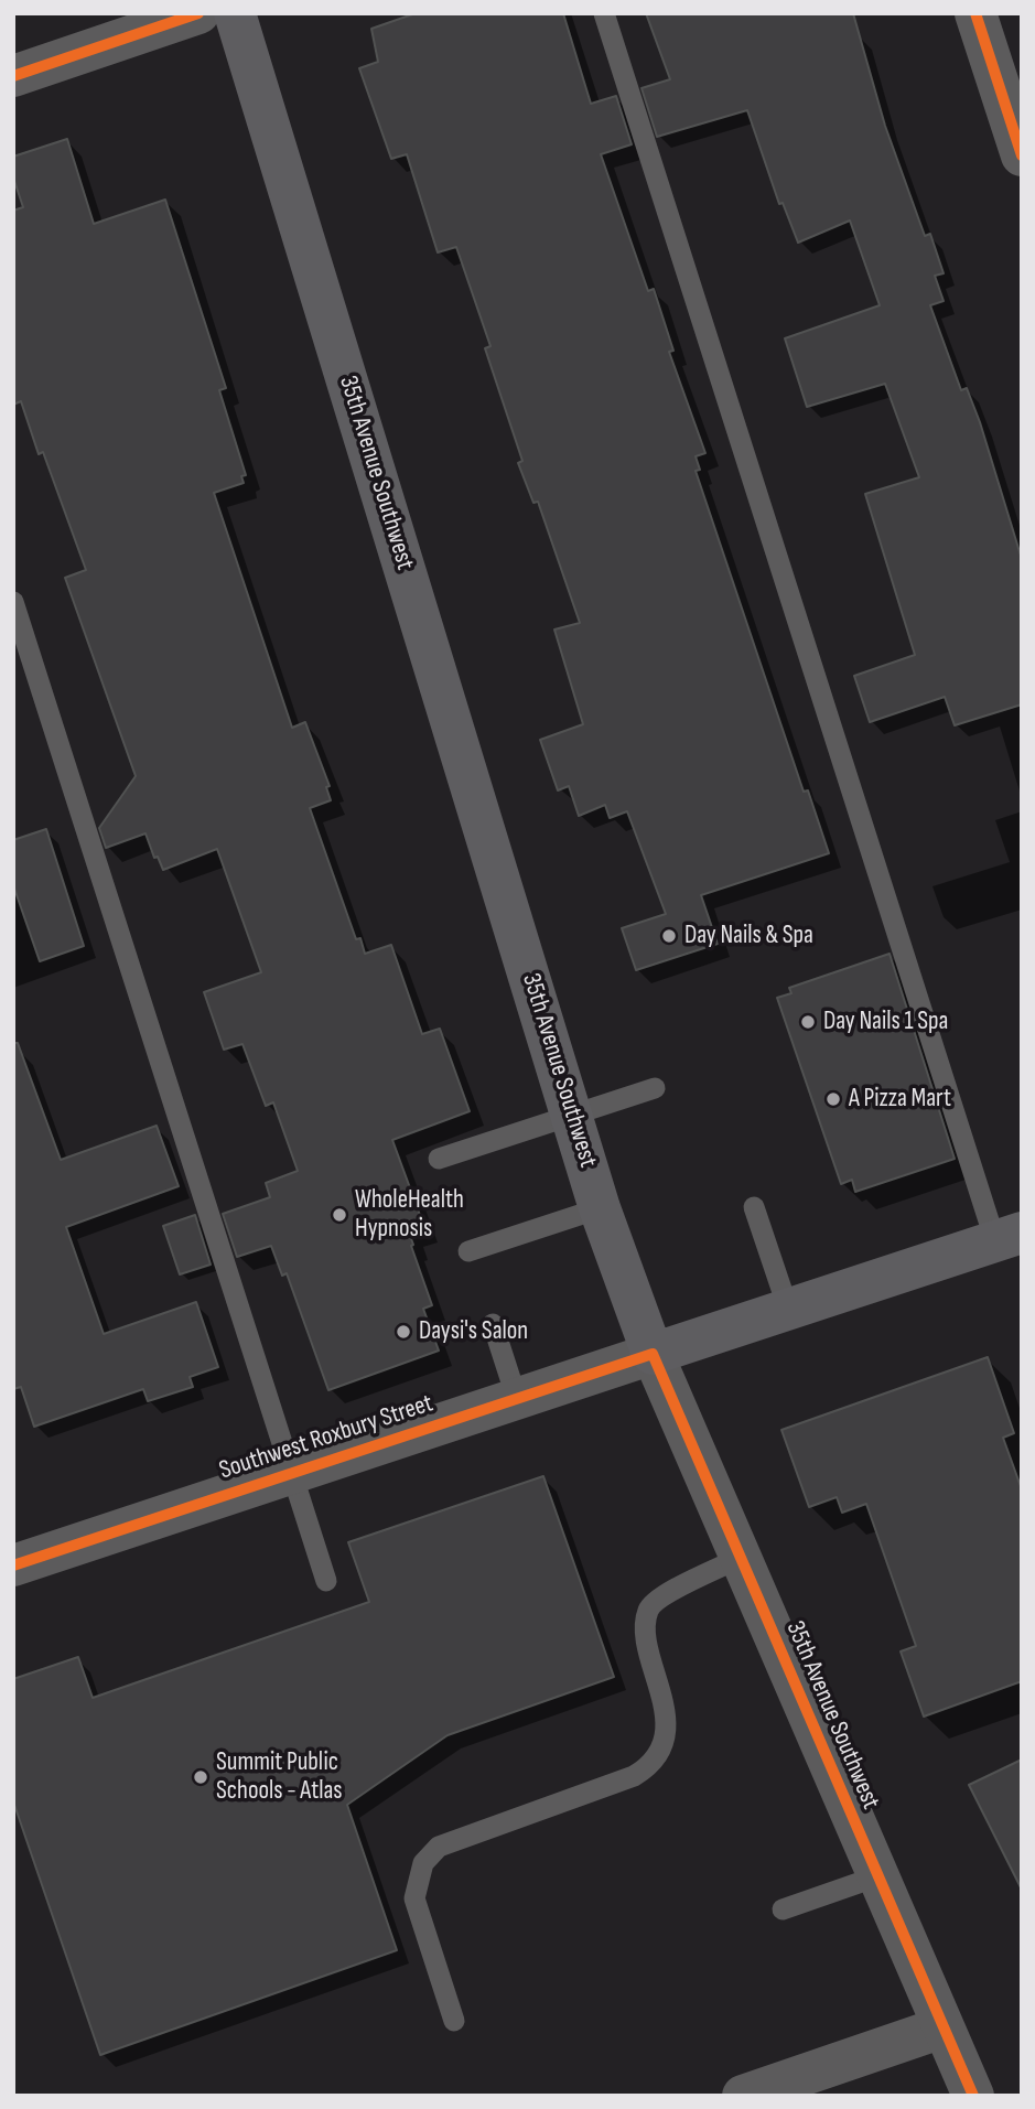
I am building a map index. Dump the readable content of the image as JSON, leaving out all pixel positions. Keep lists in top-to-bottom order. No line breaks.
{"streets":{"main road":["35th Avenue Southwest","Southwest Roxbury Street"]},"crossings":[["35th Avenue Southwest","Southwest Roxbury Street"]],"places":["Day Nails & Spa","Day Nails 1 Spa","A Pizza Mart","WholeHealth Hypnosis","Daysi's Salon","Summit Public Schools - Atlas"]}
